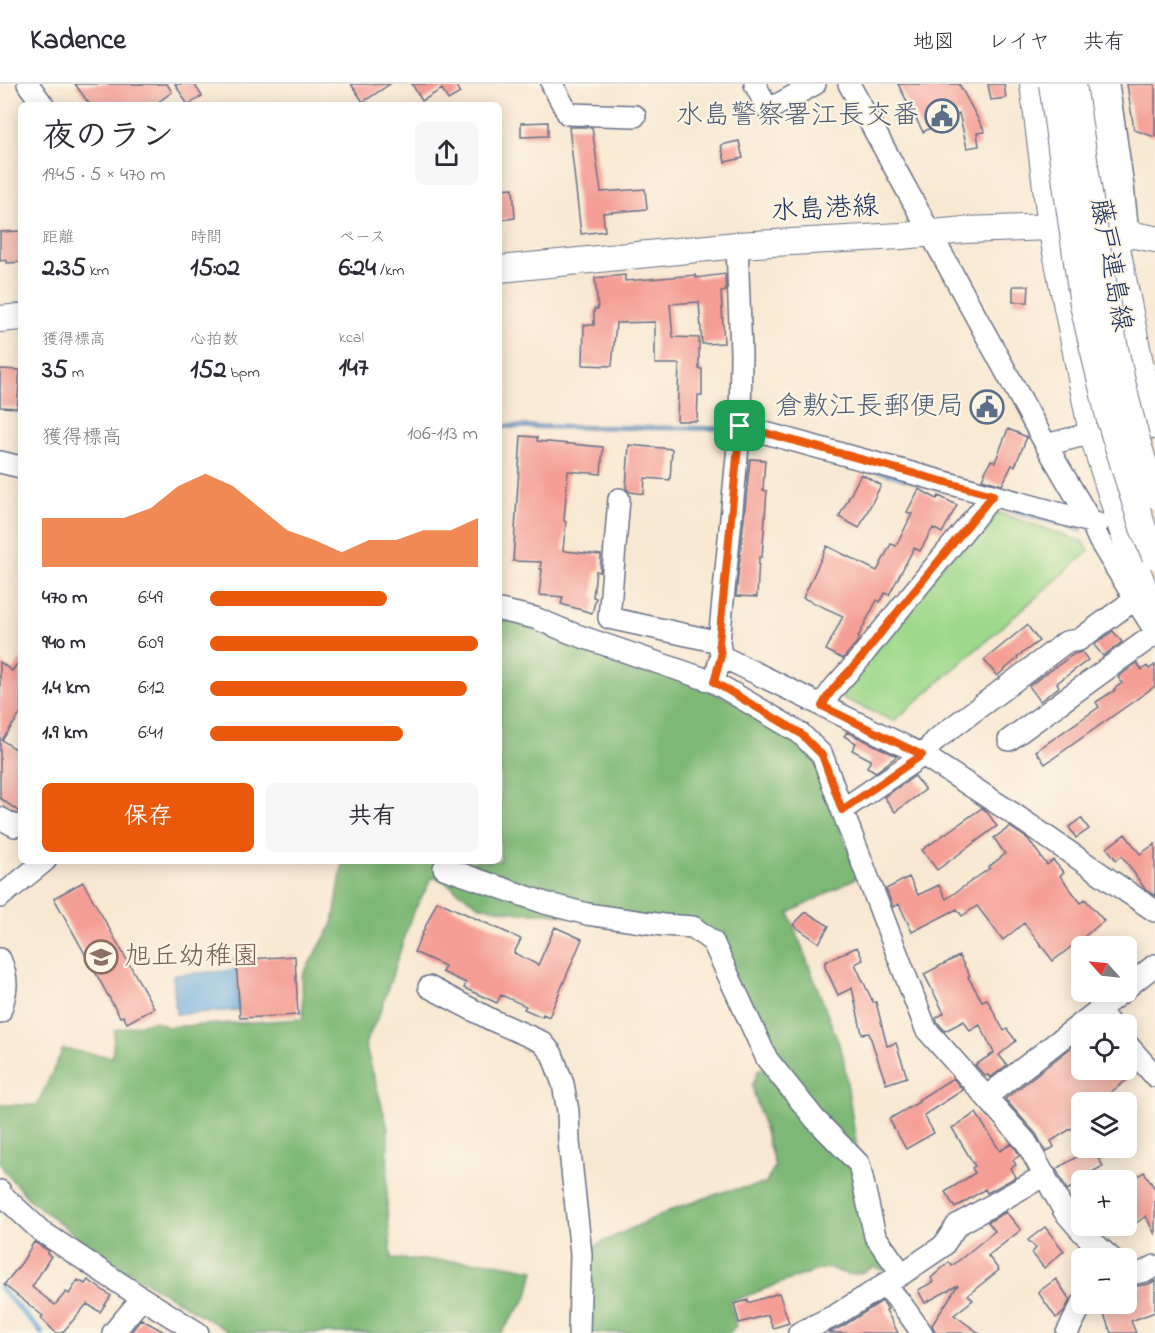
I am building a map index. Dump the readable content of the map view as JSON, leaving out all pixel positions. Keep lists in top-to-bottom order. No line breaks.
{"streets":{"main road":["水島港線","藤戸連島線"]},"places":{"public building":["水島警察署江長交番","倉敷江長郵便局"],"school or university":["旭丘幼稚園"]},"north":"top left","page":{"header":"Kadence","nav":["地図","レイヤ","共有"],"heading":["夜のラン","19:45 · 5 × 470 m"],"stats":[["距離","2.35 km"],["時間","15:02"],["ペース","6:24 /km"],["獲得標高","35 m"],["心拍数","152 bpm"],["kcal","147"]],"chart":["獲得標高","106–113 m"],"list":[{"name":"470 m","note":"6:49"},{"name":"940 m","note":"6:09"},{"name":"1.4 km","note":"6:12"},{"name":"1.9 km","note":"6:41"}],"buttons":["保存","共有"],"map_buttons":["+","−"]}}
